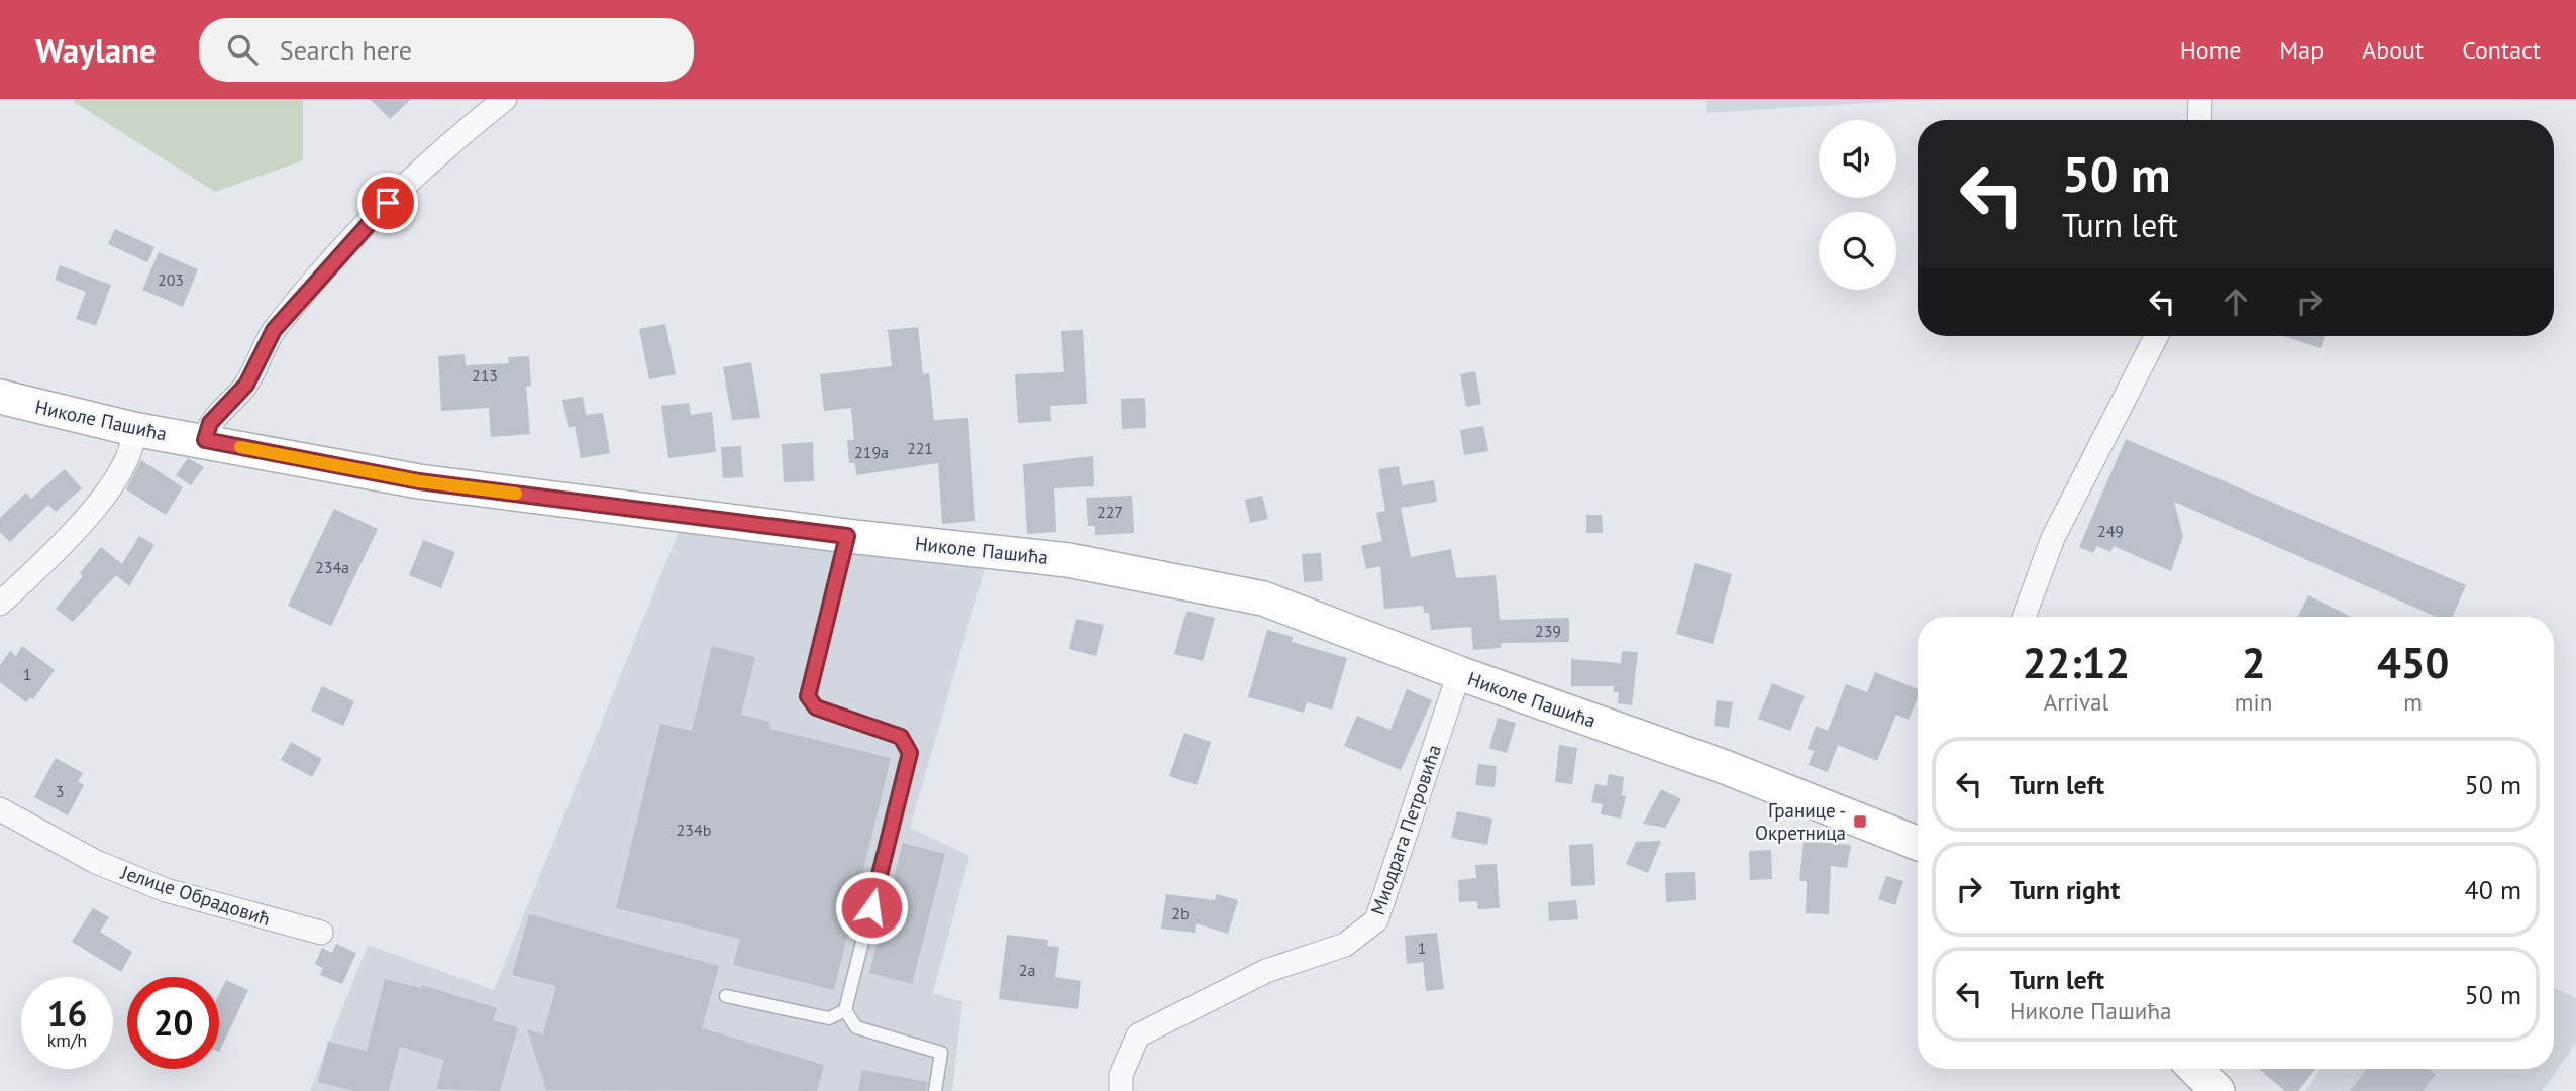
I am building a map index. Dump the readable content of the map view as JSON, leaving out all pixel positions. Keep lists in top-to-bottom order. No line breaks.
{"streets":{"street":["Николе Пашића","Миодрага Петровића","Јелице Обрадовић"]},"crossings":[["Николе Пашића","Миодрага Петровића"]],"places":{"transit":["Границе - Окретница"]},"house_numbers":["203","213","221","219a","227","249","234a","239","1","3","234b","2b","1","2a"],"page":{"header":"Waylane","search":"Search here","nav":["Home","Map","About","Contact"],"turn":["50 m","Turn left"],"eta":["22:12","Arrival","2","min","450","m"],"list":[{"name":"Turn left","value":"50 m"},{"name":"Turn right","value":"40 m"},{"name":"Turn left","note":"Николе Пашића","value":"50 m"}],"speed":"16 km/h","limit":"20"}}
